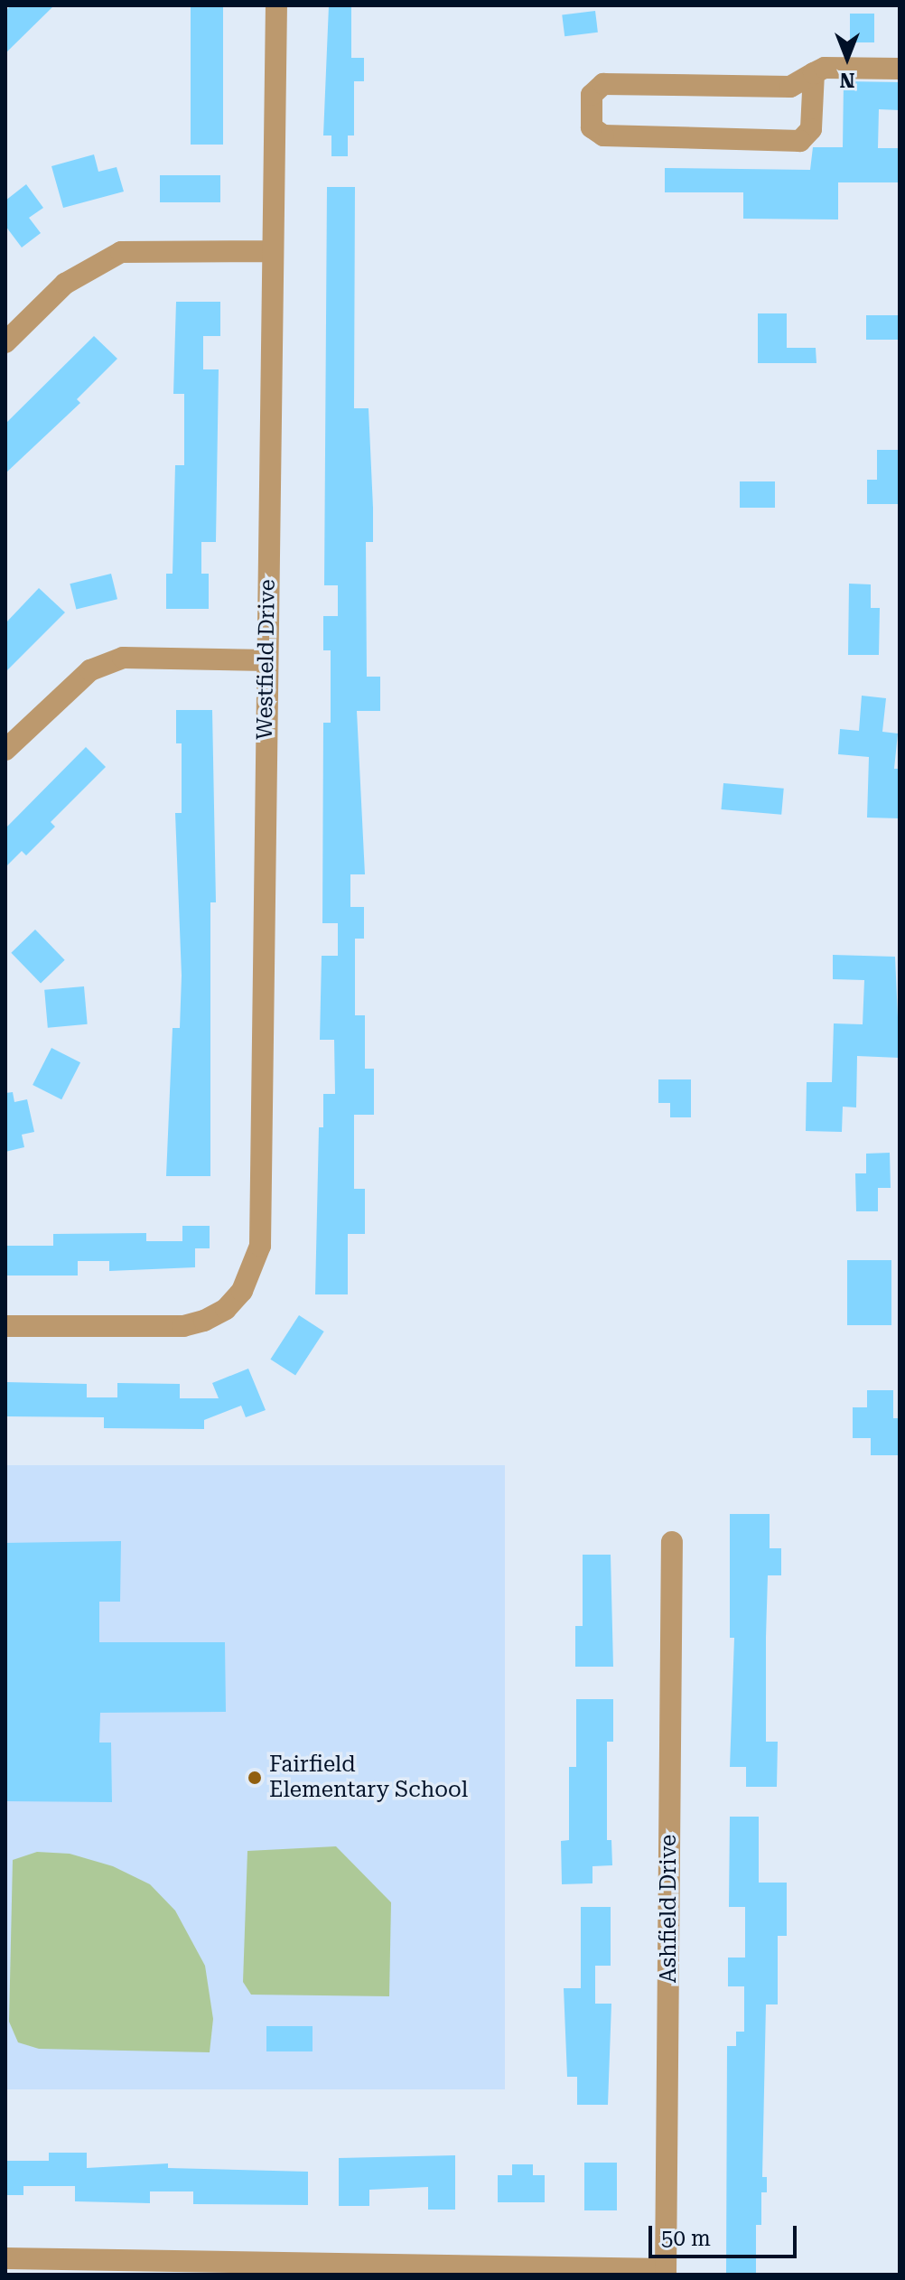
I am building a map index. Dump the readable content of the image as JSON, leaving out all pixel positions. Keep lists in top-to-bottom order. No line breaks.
{"streets":{"street":["Westfield Drive","Ashfield Drive"]},"places":["Fairfield Elementary School"],"scale_bar":"50 m","north":"bottom"}
